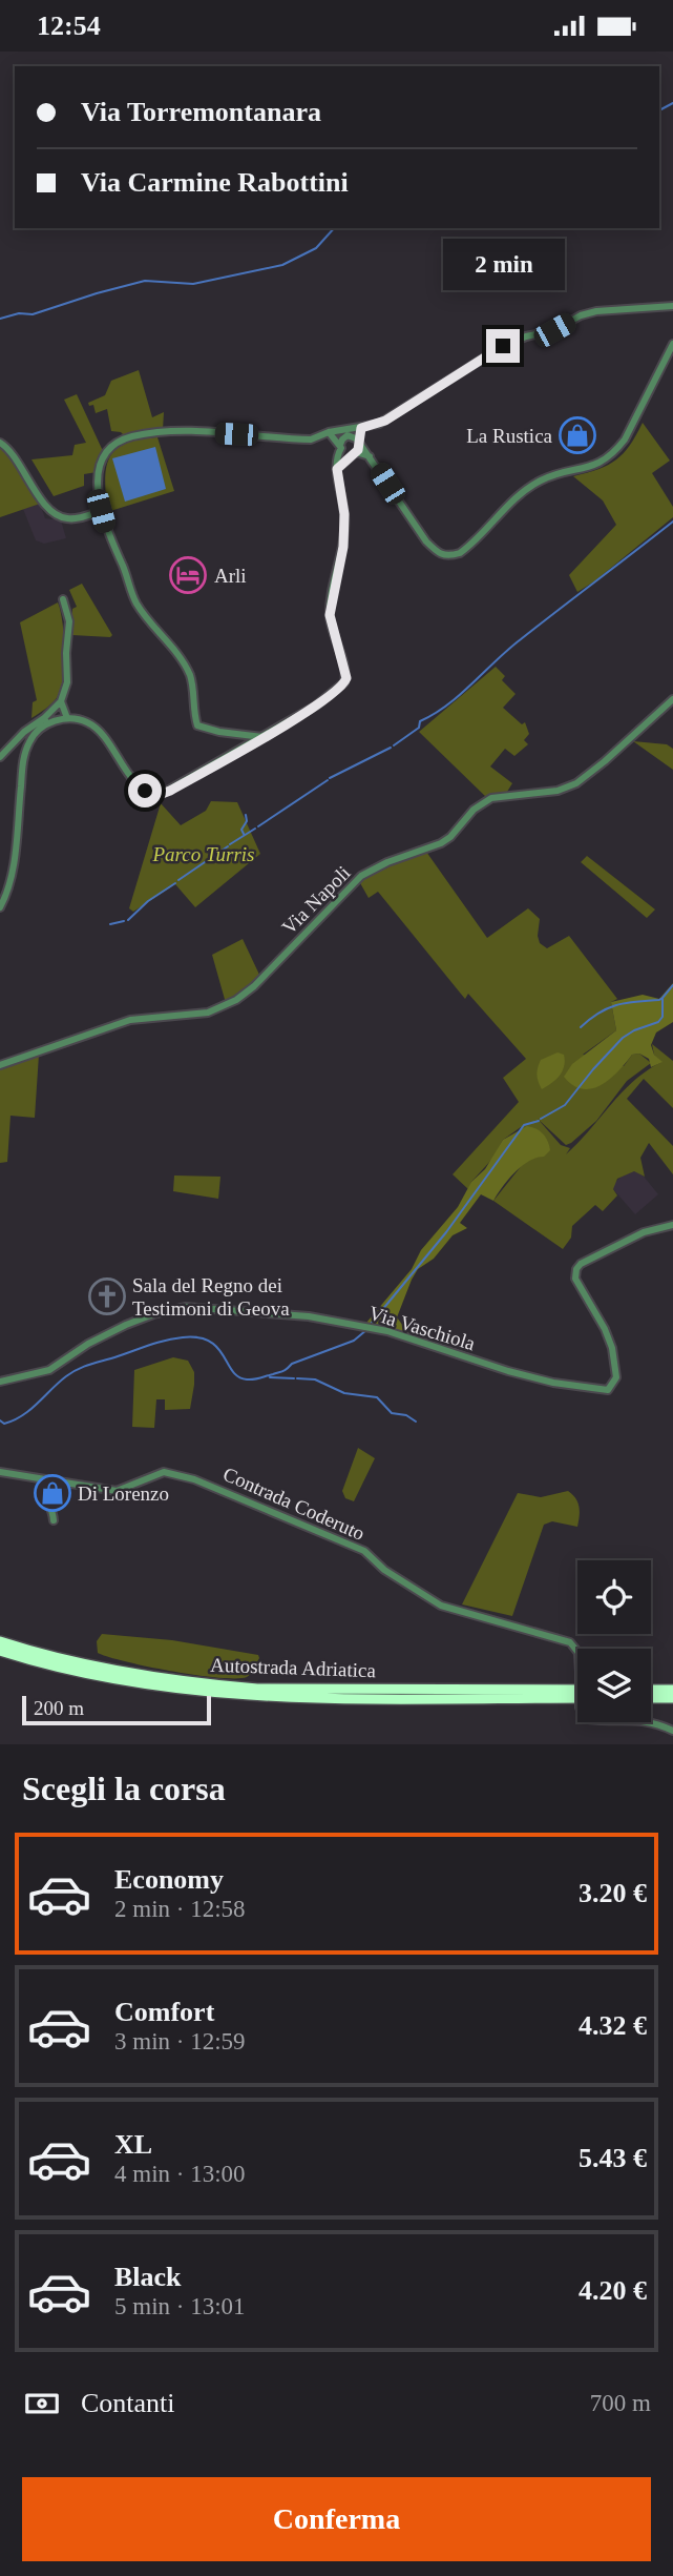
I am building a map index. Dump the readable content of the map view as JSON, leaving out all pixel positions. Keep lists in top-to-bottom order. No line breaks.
{"streets":{"highway":["Autostrada Adriatica"],"street":["Via Napoli","Via Vaschiola","Contrada Coderuto"]},"parks":["Parco Turris"],"places":{"shop":["La Rustica","Di Lorenzo"],"hotel":["Arli"],"church":["Sala del Regno dei Testimoni di Geova"]},"scale_bar":"200 m","page":{"status":"12:54","banner":["Via Torremontanara","Via Carmine Rabottini"],"bubble":"2 min","scale":"200 m","heading":"Scegli la corsa","list":[{"name":"Economy","note":"2 min · 12:58","value":"3.20 €"},{"name":"Comfort","note":"3 min · 12:59","value":"4.32 €"},{"name":"XL","note":"4 min · 13:00","value":"5.43 €"},{"name":"Black","note":"5 min · 13:01","value":"4.20 €"}],"pay":["Contanti","700 m"],"buttons":"Conferma"}}
